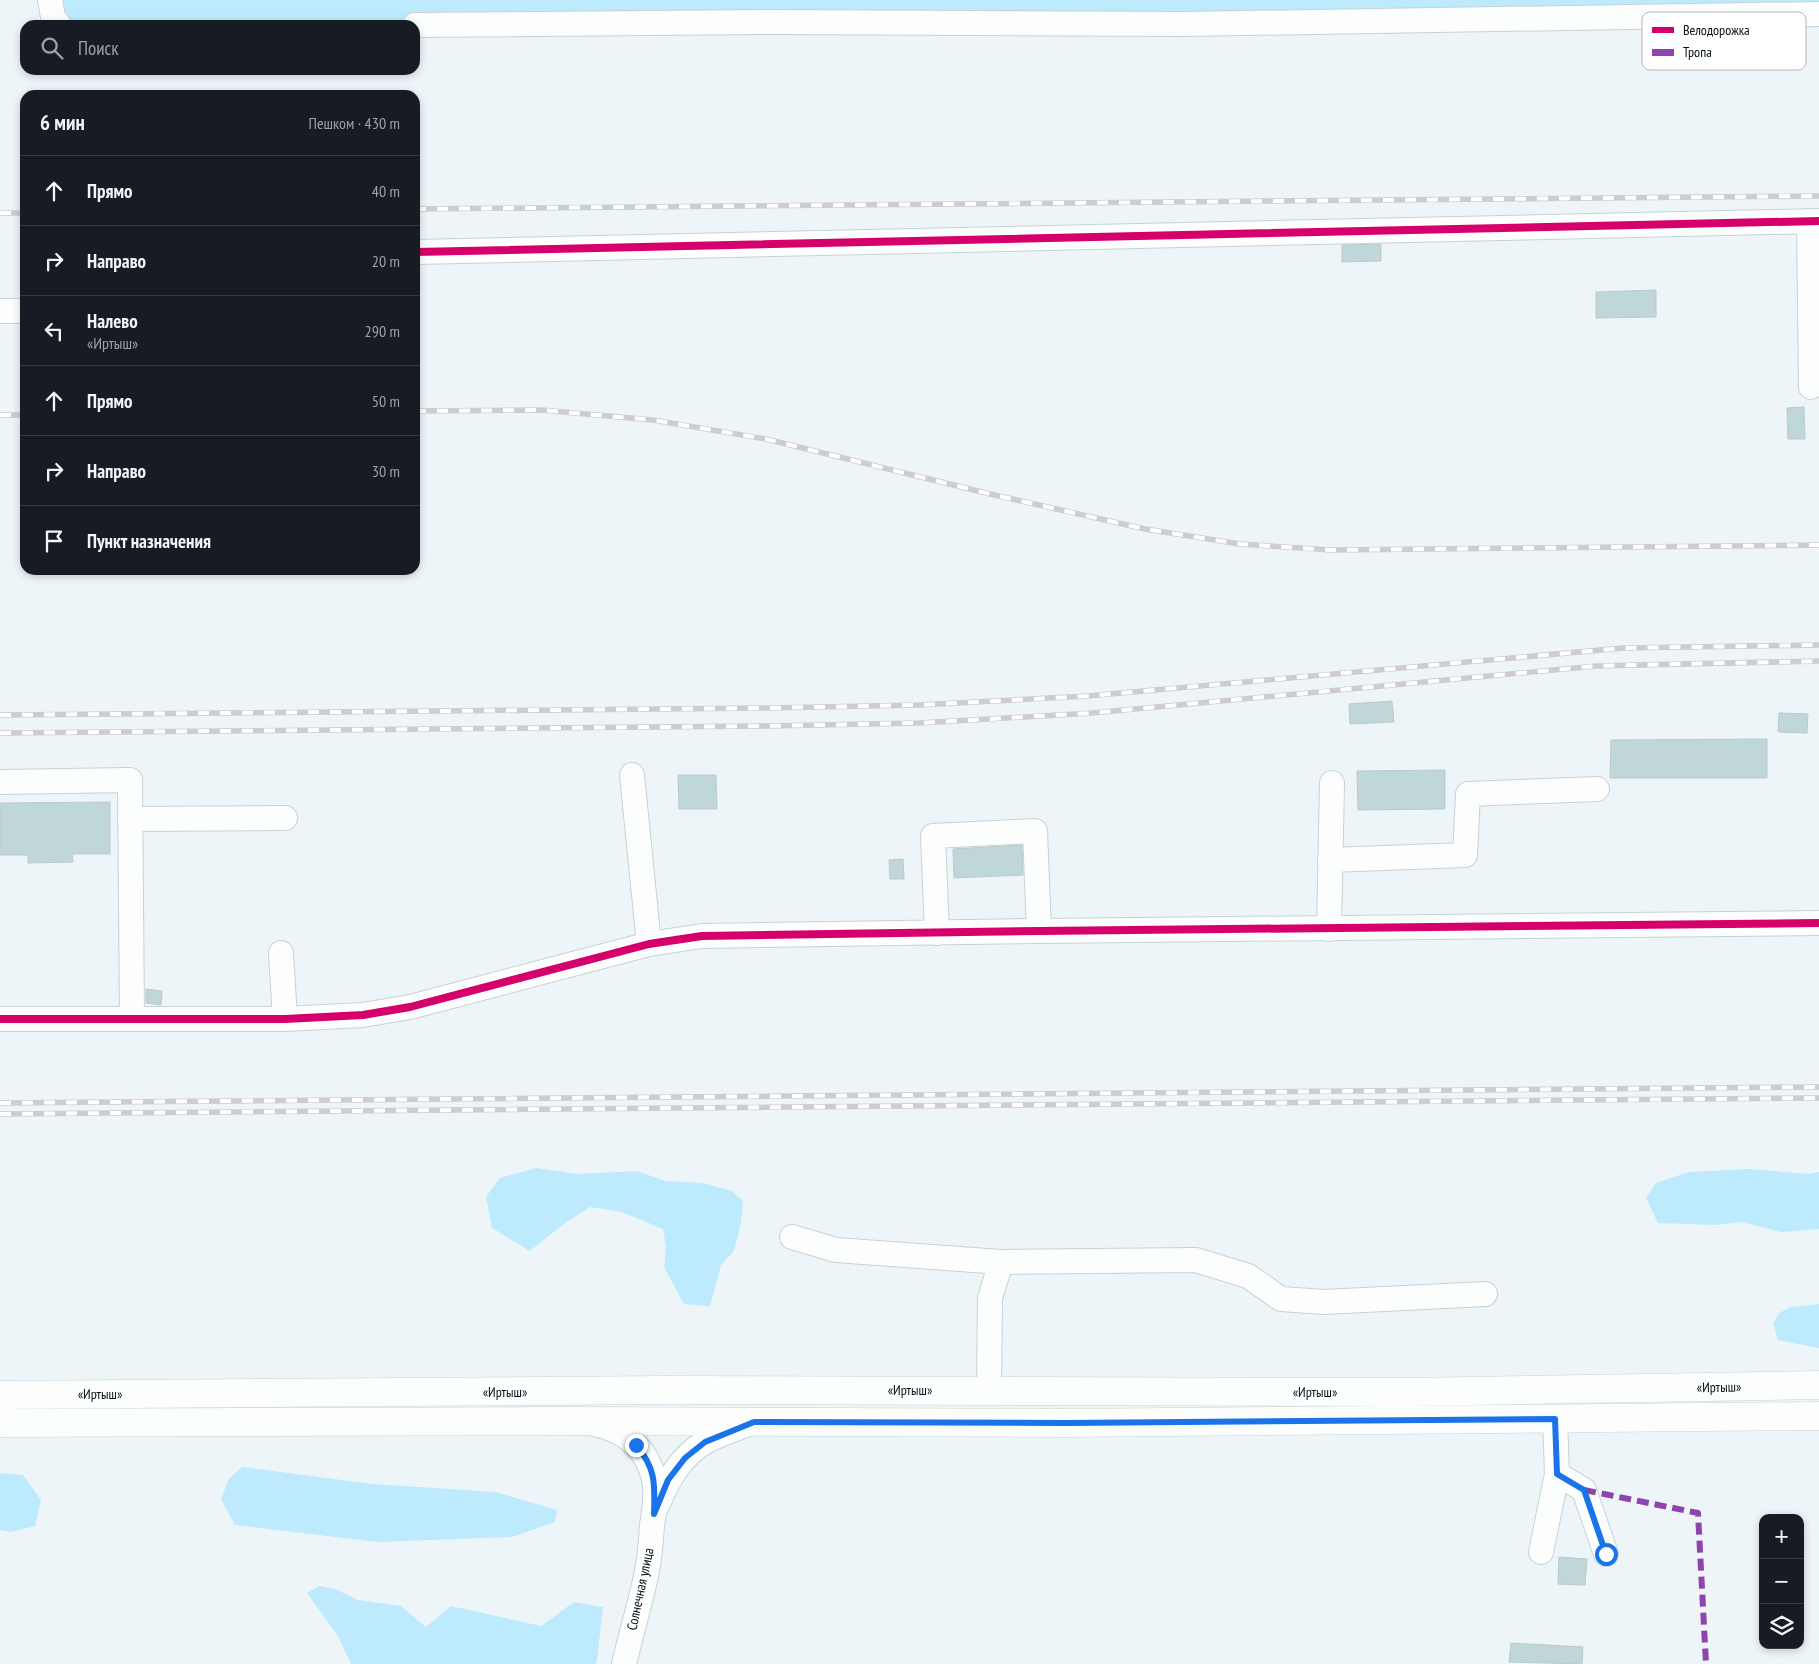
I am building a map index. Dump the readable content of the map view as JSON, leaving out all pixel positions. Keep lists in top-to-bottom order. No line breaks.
{"streets":{"main road":["«Иртыш»"],"street":["Солнечная улица"]},"legend":["Велодорожка","Тропа"],"page":{"search":"Поиск","heading":["6 мин","Пешком · 430 m"],"list":[["Прямо","40 m"],["Направо","20 m"],["Налево","«Иртыш»","290 m"],["Прямо","50 m"],["Направо","30 m"],"Пункт назначения"],"map_buttons":["+","−"]}}
